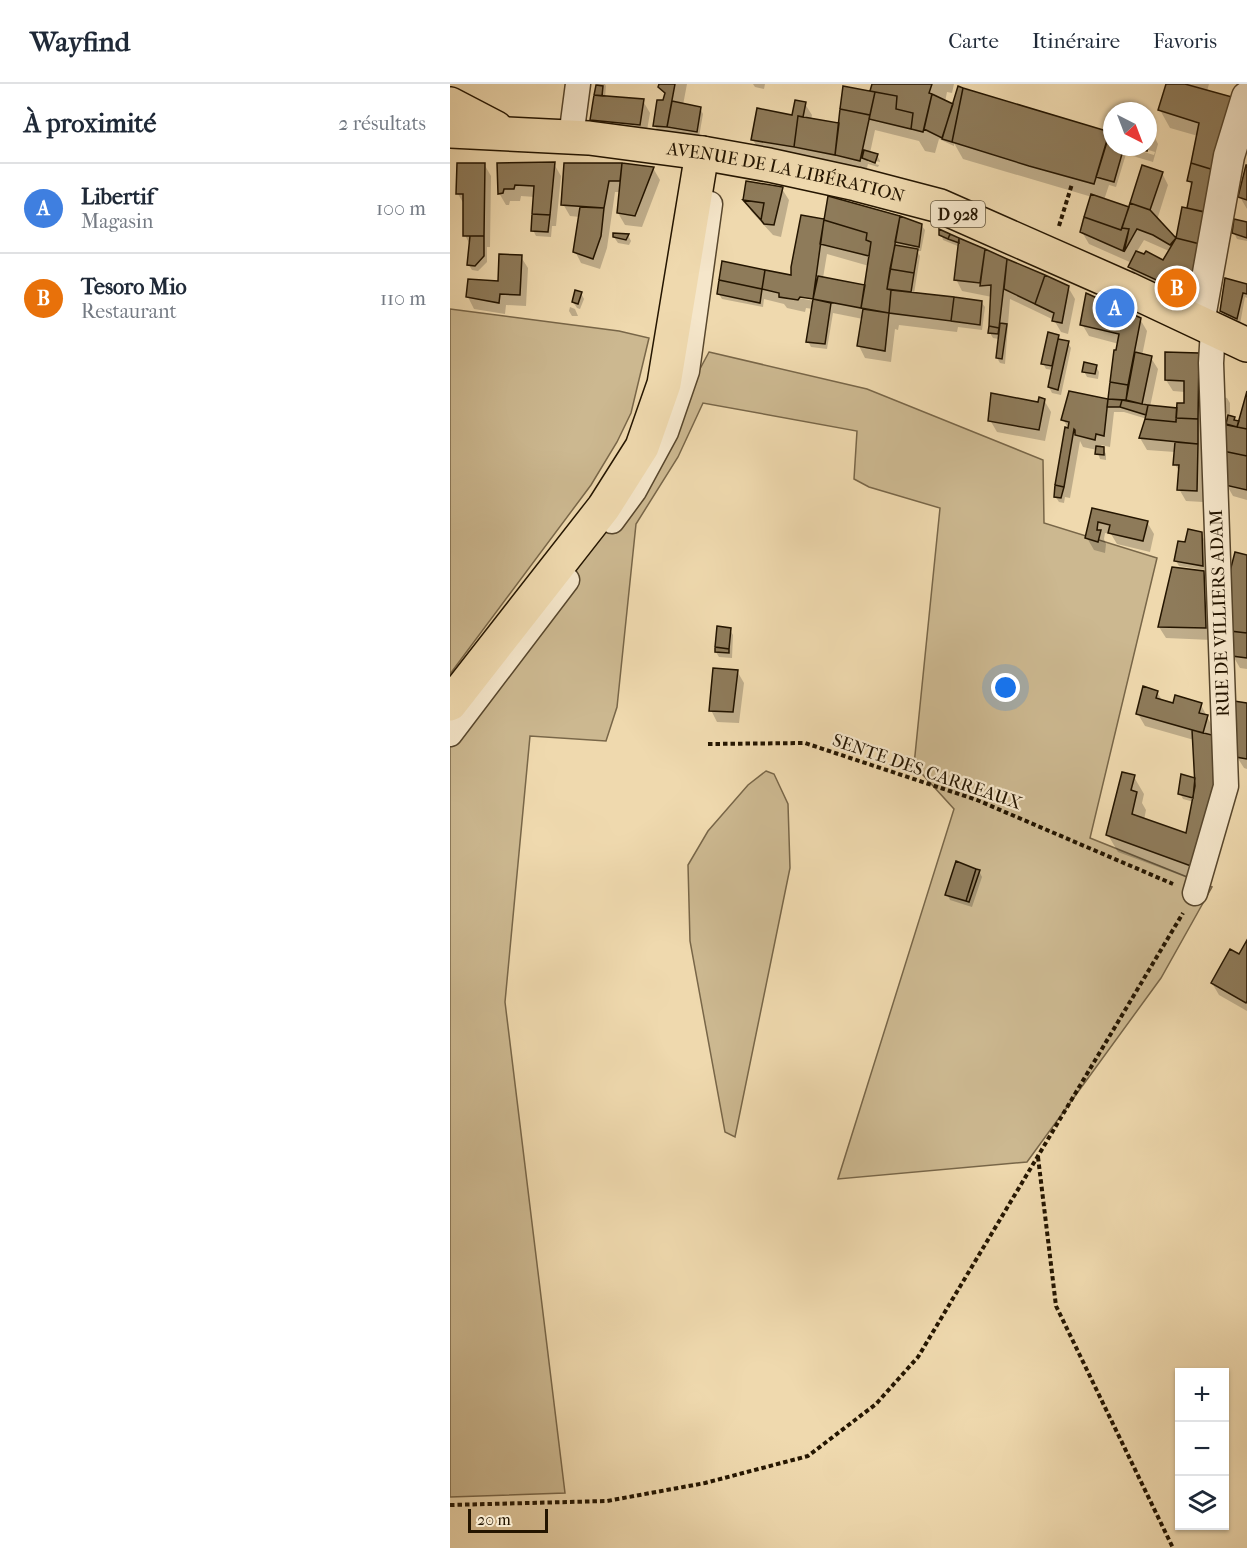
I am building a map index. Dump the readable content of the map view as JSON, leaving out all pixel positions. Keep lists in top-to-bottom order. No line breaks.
{"streets":{"main road":["AVENUE DE LA LIBÉRATION","D 928"],"street":["RUE DE VILLIERS ADAM"],"path":["SENTE DES CARREAUX"]},"crossings":[["AVENUE DE LA LIBÉRATION","RUE DE VILLIERS ADAM"],["RUE DE VILLIERS ADAM","SENTE DES CARREAUX"]],"scale_bar":"20 m","north":"bottom right","page":{"header":"Wayfind","nav":["Carte","Itinéraire","Favoris"],"heading":["À proximité","2 résultats"],"list":[{"mark":"A","name":"Libertif","note":"Magasin","value":"100 m"},{"mark":"B","name":"Tesoro Mio","note":"Restaurant","value":"110 m"}],"pins":["B","A"],"map_buttons":["+","−"],"scale":"20 m"}}
